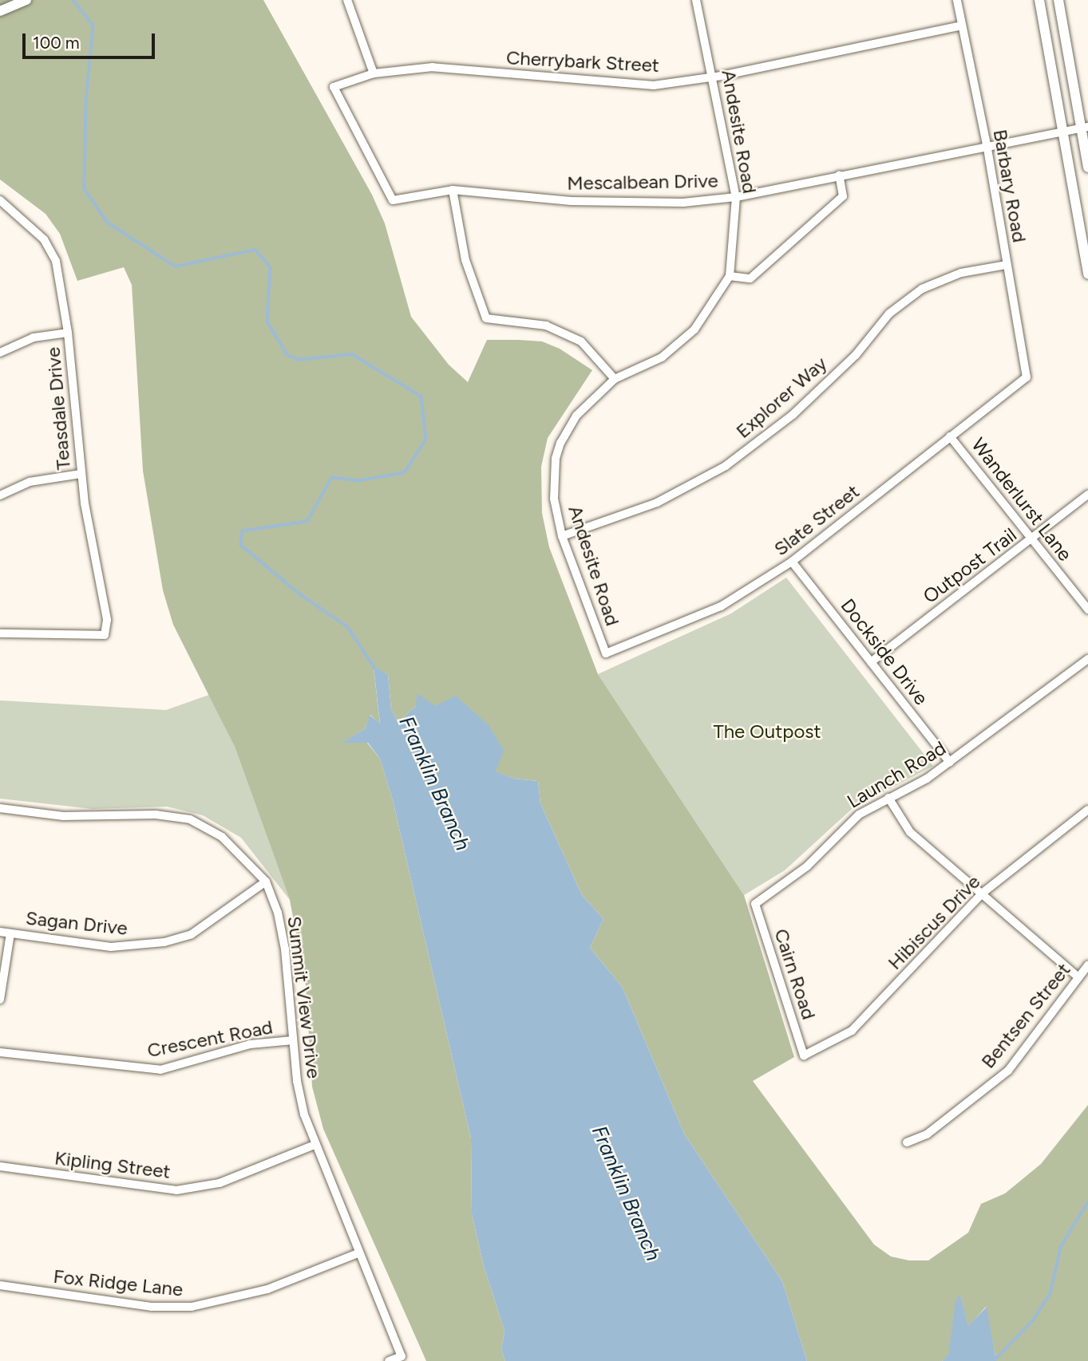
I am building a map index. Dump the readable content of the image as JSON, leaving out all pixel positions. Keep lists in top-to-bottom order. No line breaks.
{"streets":{"street":["Cherrybark Street","Andesite Road","Mescalbean Drive","Barbary Road","Explorer Way","Teasdale Drive","Wanderlurst Lane","Slate Street","Outpost Trail","Dockside Drive","Launch Road","Hibiscus Drive","Sagan Drive","Cairn Road","Summit View Drive","Bentsen Street","Crescent Road","Kipling Street","Fox Ridge Lane"]},"crossings":[["Cherrybark Street","Andesite Road"],["Cherrybark Street","Mescalbean Drive"],["Cherrybark Street","Barbary Road"],["Andesite Road","Mescalbean Drive"],["Andesite Road","Explorer Way"],["Andesite Road","Slate Street"],["Mescalbean Drive","Barbary Road"],["Barbary Road","Explorer Way"],["Barbary Road","Slate Street"],["Wanderlurst Lane","Slate Street"],["Wanderlurst Lane","Outpost Trail"],["Slate Street","Dockside Drive"],["Outpost Trail","Dockside Drive"],["Dockside Drive","Launch Road"],["Launch Road","Cairn Road"],["Hibiscus Drive","Cairn Road"],["Sagan Drive","Summit View Drive"],["Summit View Drive","Crescent Road"],["Summit View Drive","Kipling Street"],["Summit View Drive","Fox Ridge Lane"]],"water":["Franklin Branch"],"parks":["The Outpost"],"scale_bar":"100 m"}
